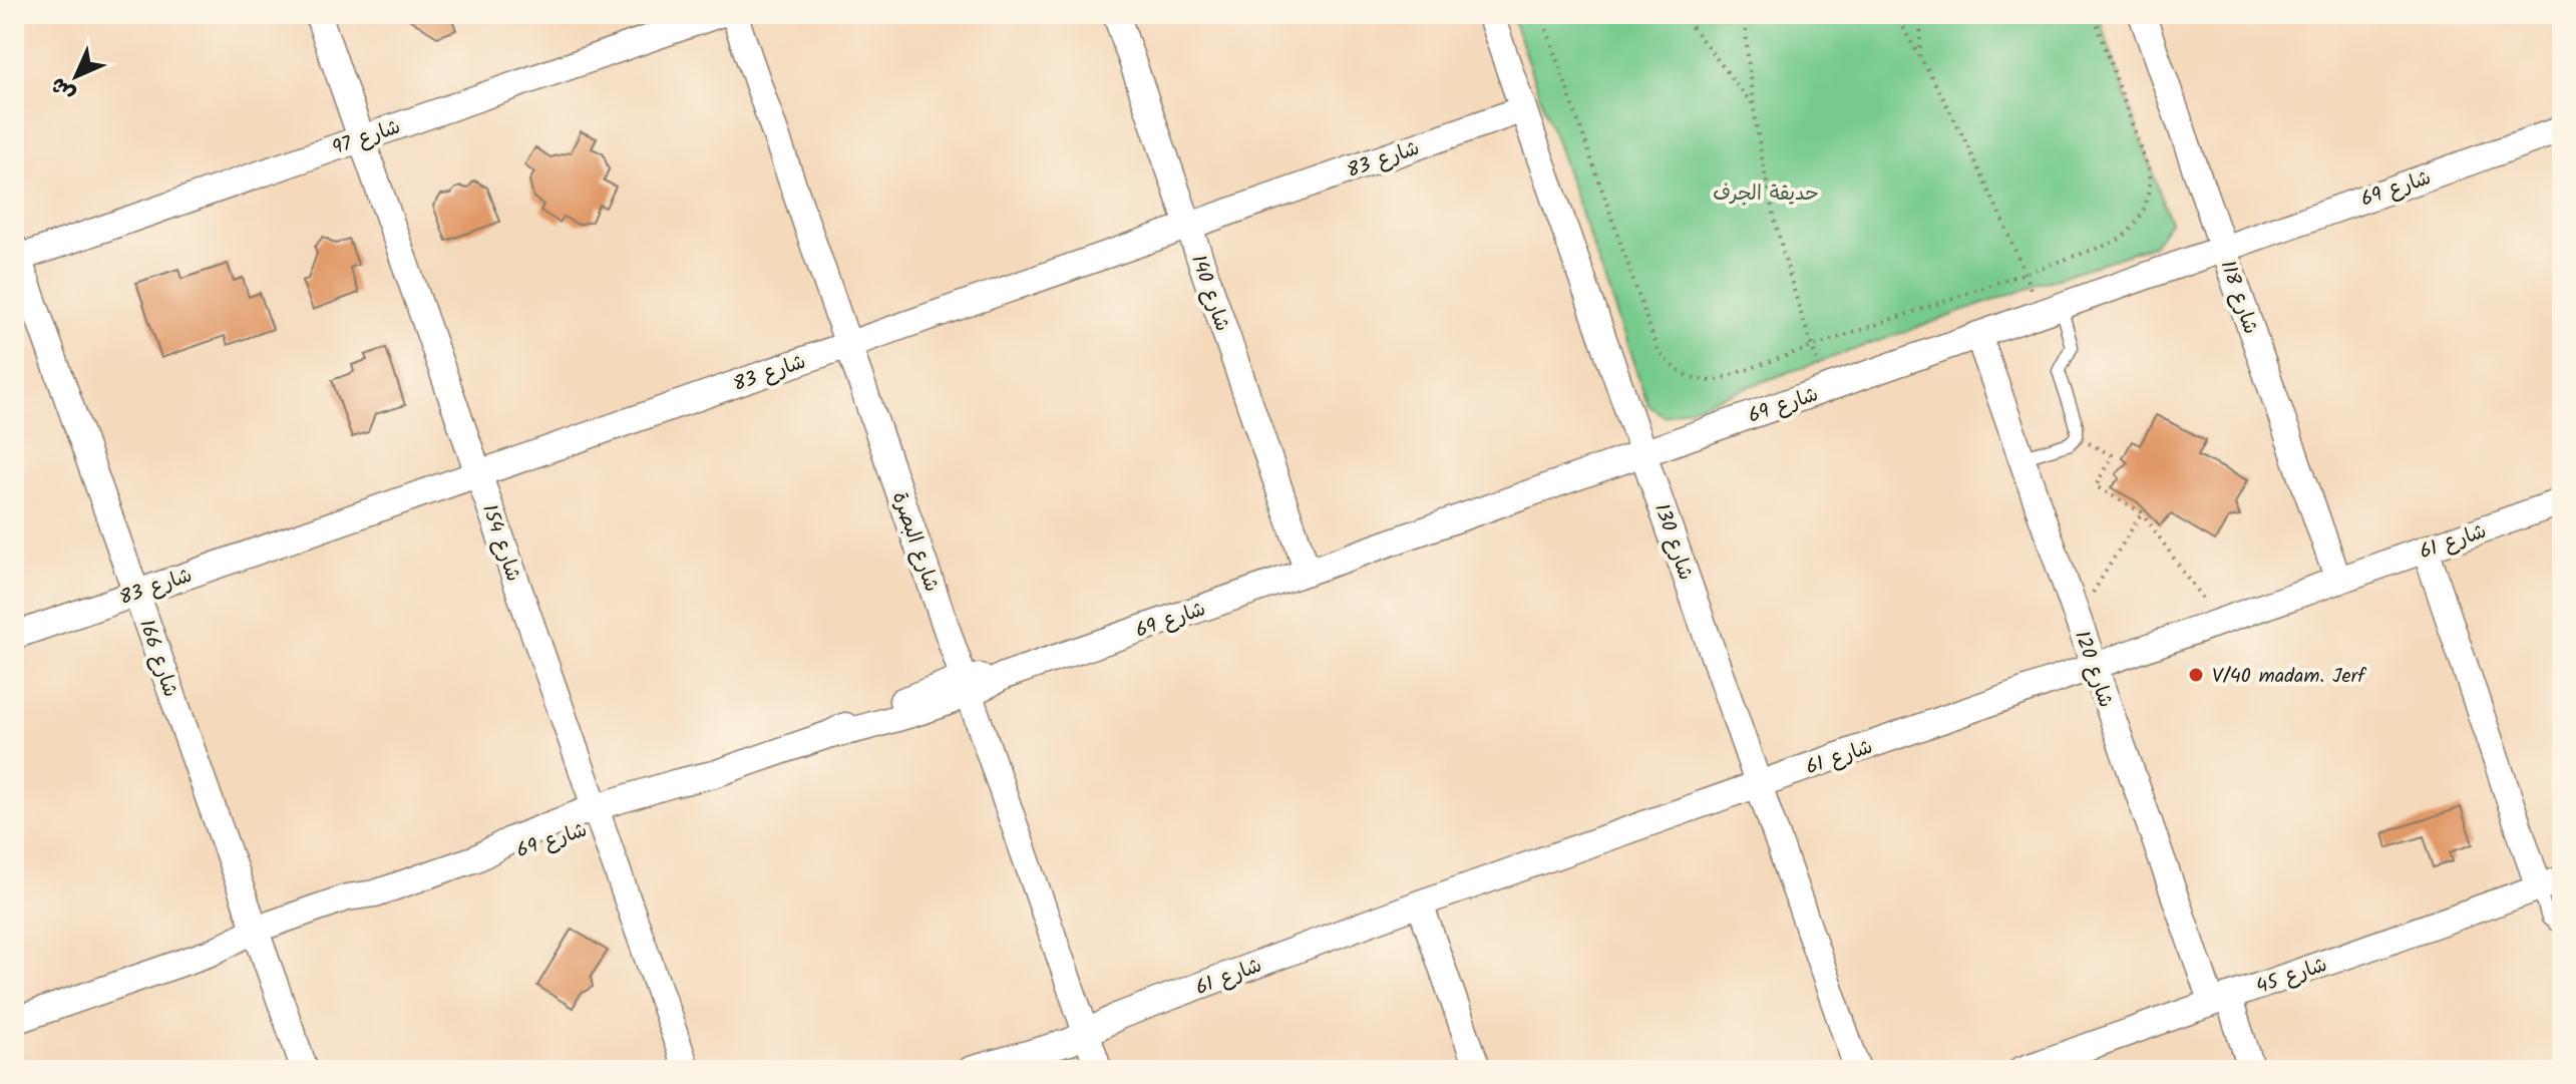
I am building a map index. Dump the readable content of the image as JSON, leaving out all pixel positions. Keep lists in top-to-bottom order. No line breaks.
{"streets":{"street":["شارع 97","شارع 83","شارع 69","شارع 140","شارع 118","شارع 61","شارع البصرة","شارع 130","شارع 154","شارع 166","شارع 120","شارع 45"]},"crossings":[["شارع 97","شارع 154"],["شارع 97","شارع 166"],["شارع 83","شارع 140"],["شارع 83","شارع البصرة"],["شارع 83","شارع 130"],["شارع 83","شارع 154"],["شارع 83","شارع 166"],["شارع 69","شارع 140"],["شارع 69","شارع 118"],["شارع 69","شارع البصرة"],["شارع 69","شارع 130"],["شارع 69","شارع 154"],["شارع 69","شارع 166"],["شارع 69","شارع 120"],["شارع 118","شارع 61"],["شارع 61","شارع البصرة"],["شارع 61","شارع 130"],["شارع 61","شارع 120"],["شارع 120","شارع 45"]],"parks":["حديقة الجرف"],"places":["V/40 madam. Jerf"],"north":"bottom left"}
